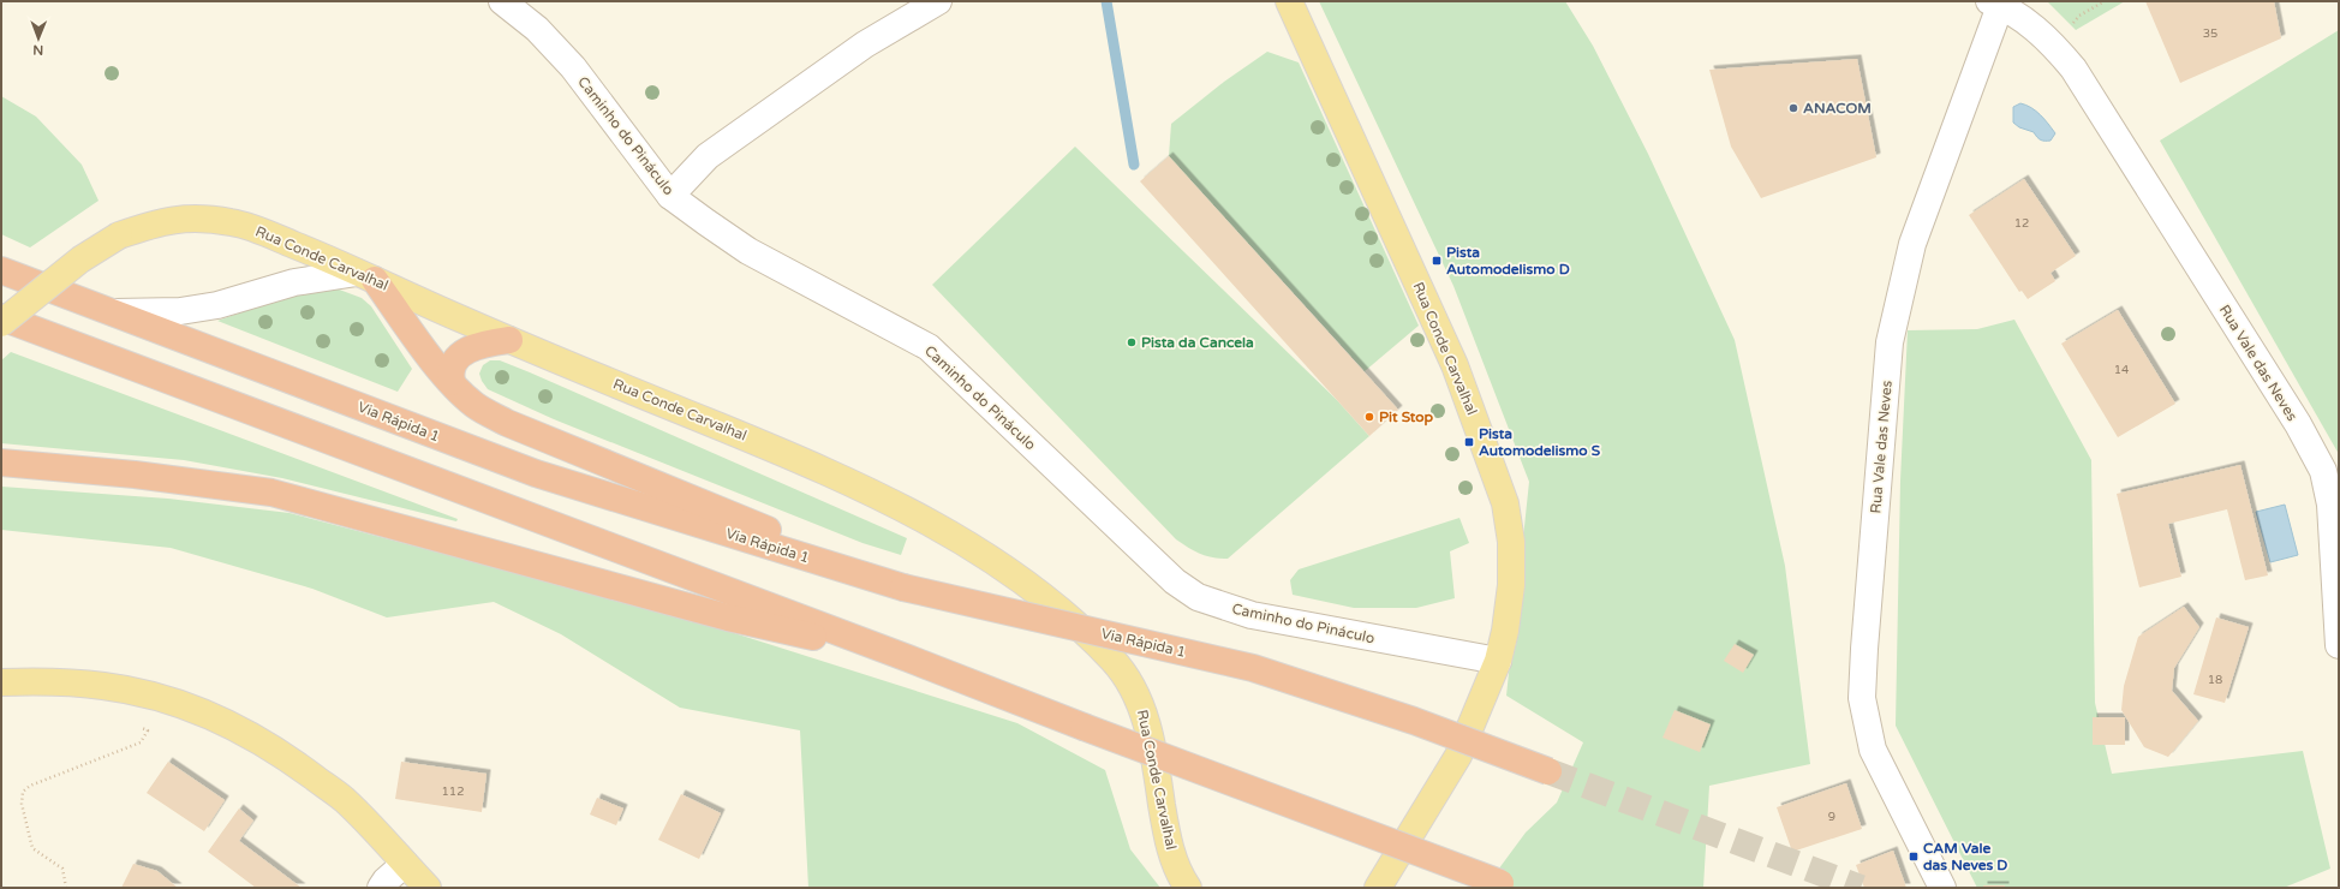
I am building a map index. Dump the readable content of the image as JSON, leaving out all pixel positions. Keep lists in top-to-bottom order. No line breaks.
{"streets":{"highway":["Via Rápida 1"],"main road":["Rua Conde Carvalhal"],"street":["Caminho do Pináculo","Rua Vale das Neves"]},"crossings":[["Caminho do Pináculo","Rua Conde Carvalhal"]],"places":{"other":["ANACOM","Pista da Cancela","Pit Stop"],"transit":["Pista Automodelismo D","Pista Automodelismo S","CAM Vale das Neves D"]},"house_numbers":["35","12","14","18","112","9"],"north":"bottom"}
